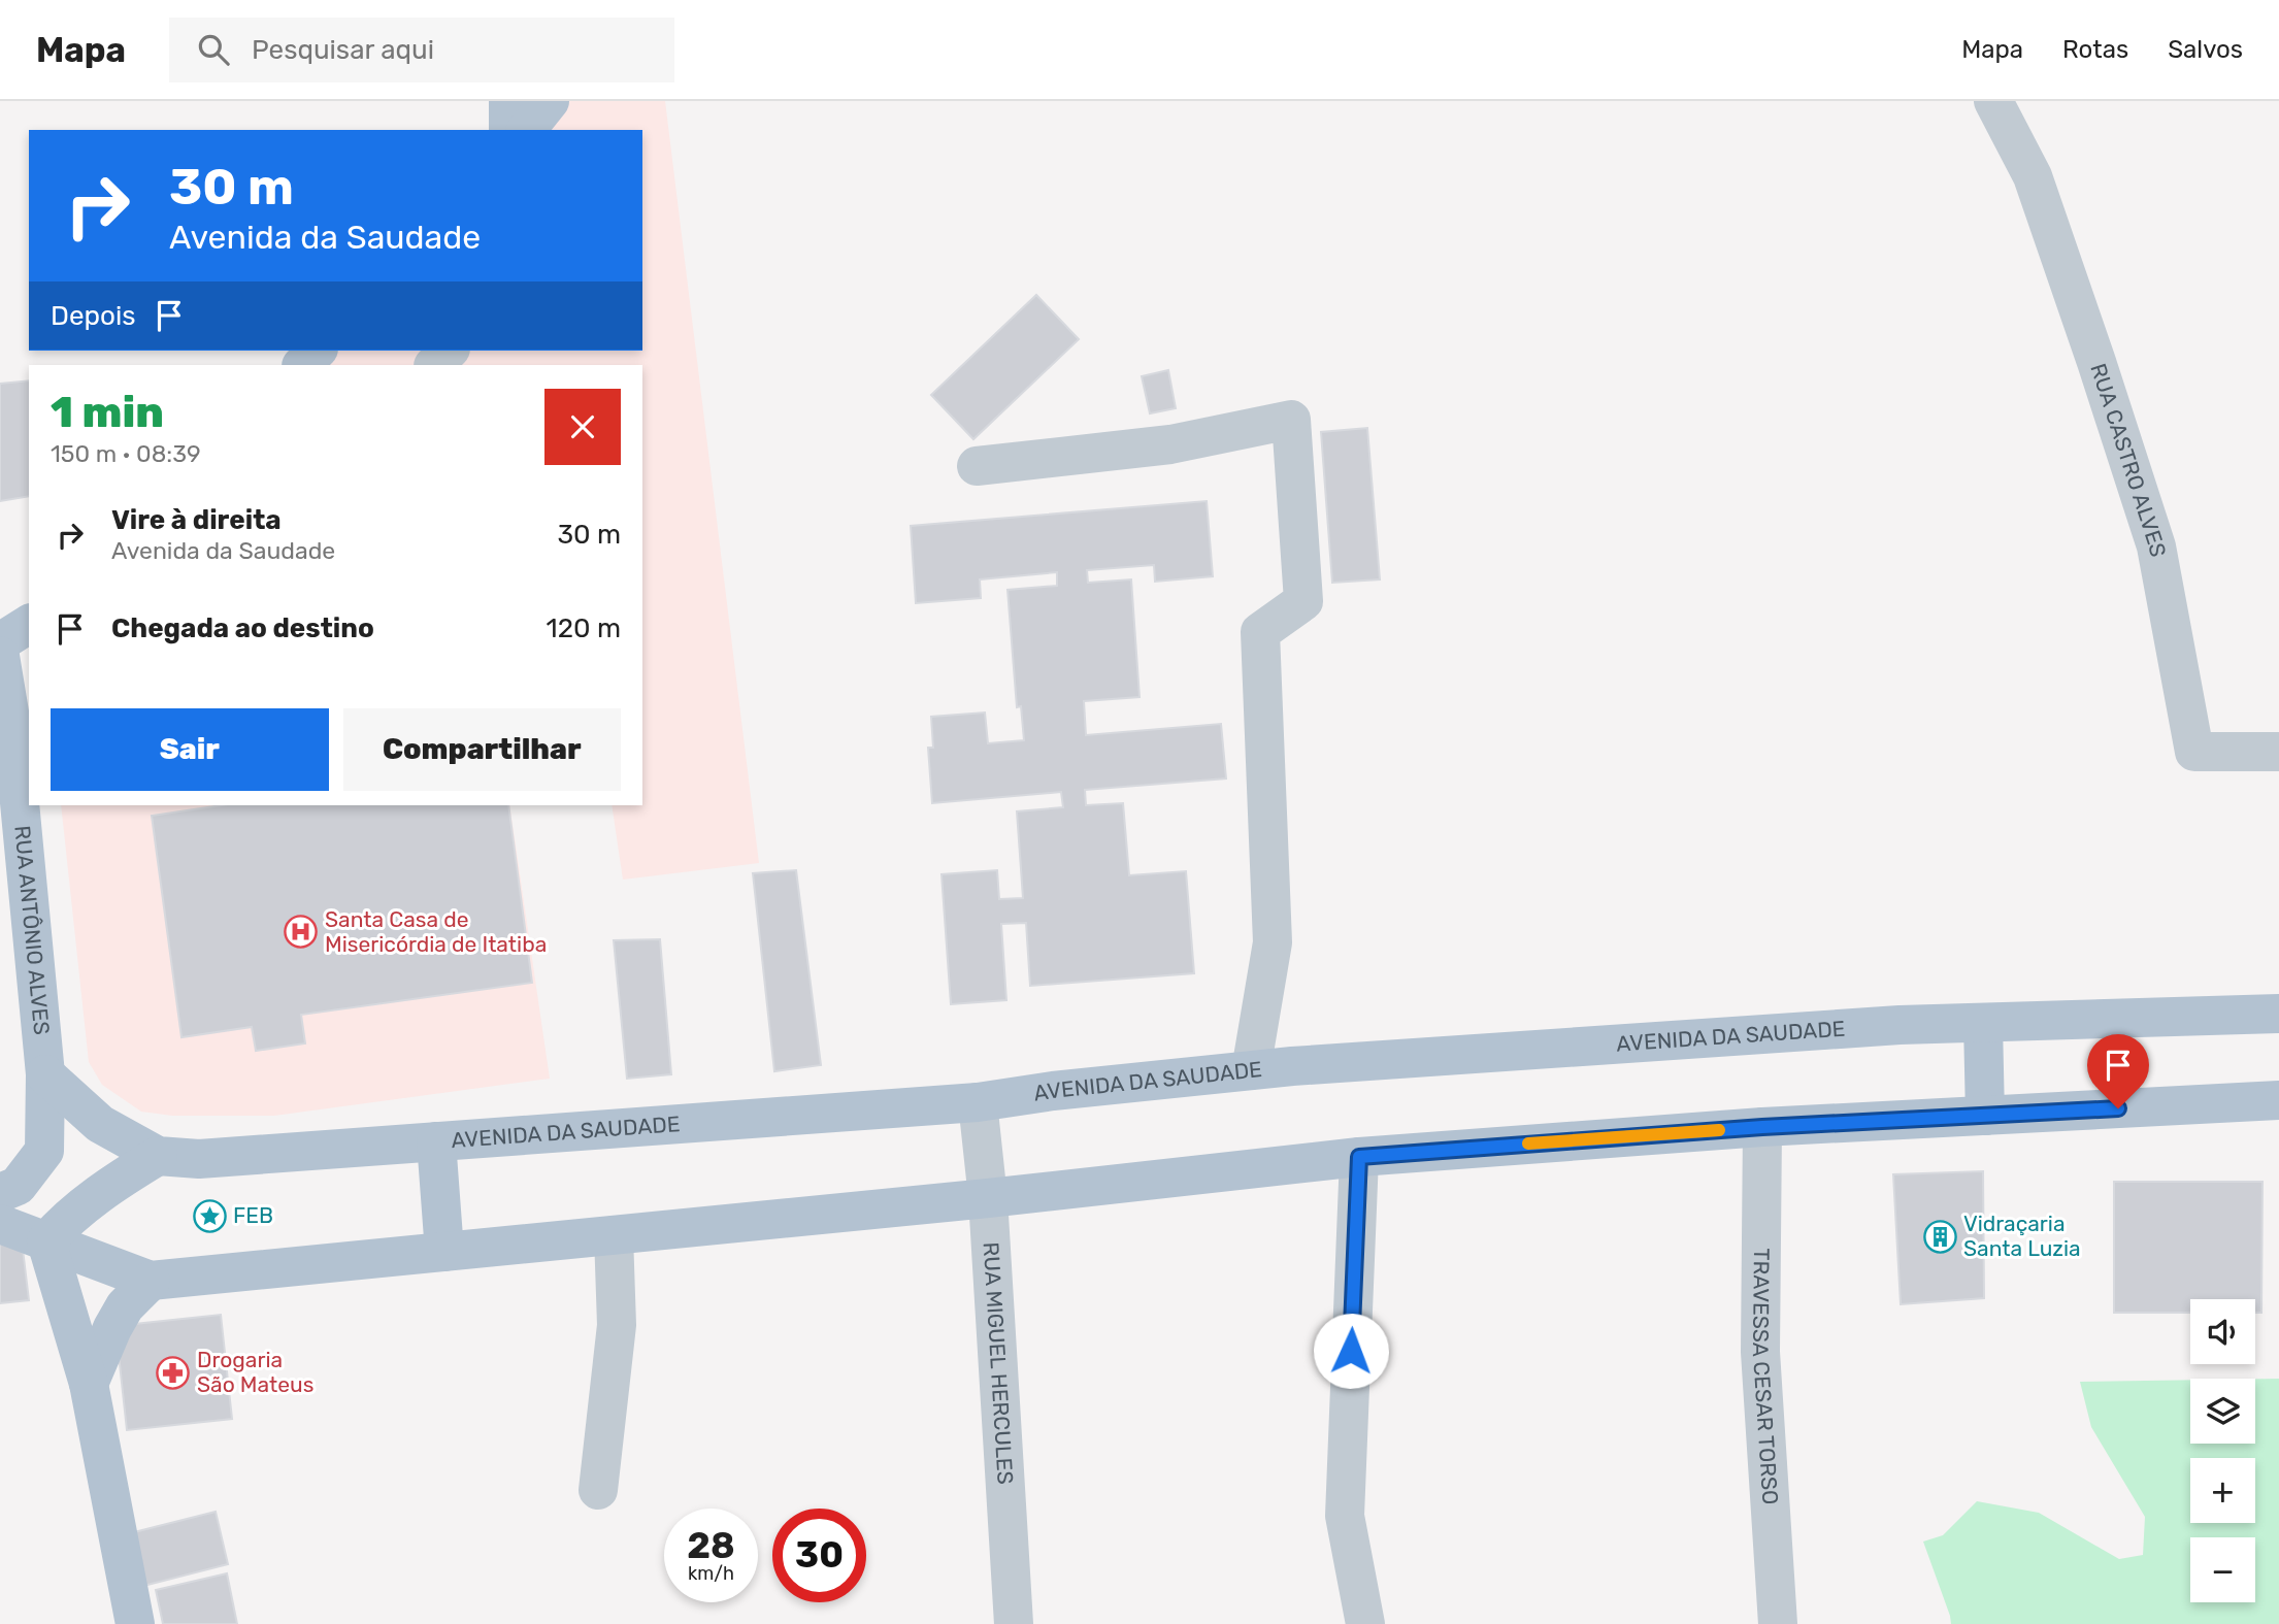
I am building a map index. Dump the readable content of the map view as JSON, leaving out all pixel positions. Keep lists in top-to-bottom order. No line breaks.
{"streets":{"main road":["RUA ANTÔNIO ALVES","AVENIDA DA SAUDADE"],"street":["RUA CASTRO ALVES","RUA MIGUEL HERCULES","TRAVESSA CESAR TORSO"]},"crossings":[["RUA ANTÔNIO ALVES","AVENIDA DA SAUDADE"],["AVENIDA DA SAUDADE","RUA MIGUEL HERCULES"]],"places":{"hospital":["Santa Casa de Misericórdia de Itatiba"],"place":["FEB"],"building":["Vidraçaria Santa Luzia"],"pharmacy":["Drogaria São Mateus"]},"page":{"header":"Mapa","search":"Pesquisar aqui","nav":["Mapa","Rotas","Salvos"],"turn":["30 m","Avenida da Saudade"],"then":"Depois","heading":["1 min","150 m · 08:39"],"list":[{"name":"Vire à direita","note":"Avenida da Saudade","value":"30 m"},{"name":"Chegada ao destino","value":"120 m"}],"buttons":["Sair","Compartilhar"],"map_buttons":["+","−"],"speed":"28 km/h","limit":"30"}}
